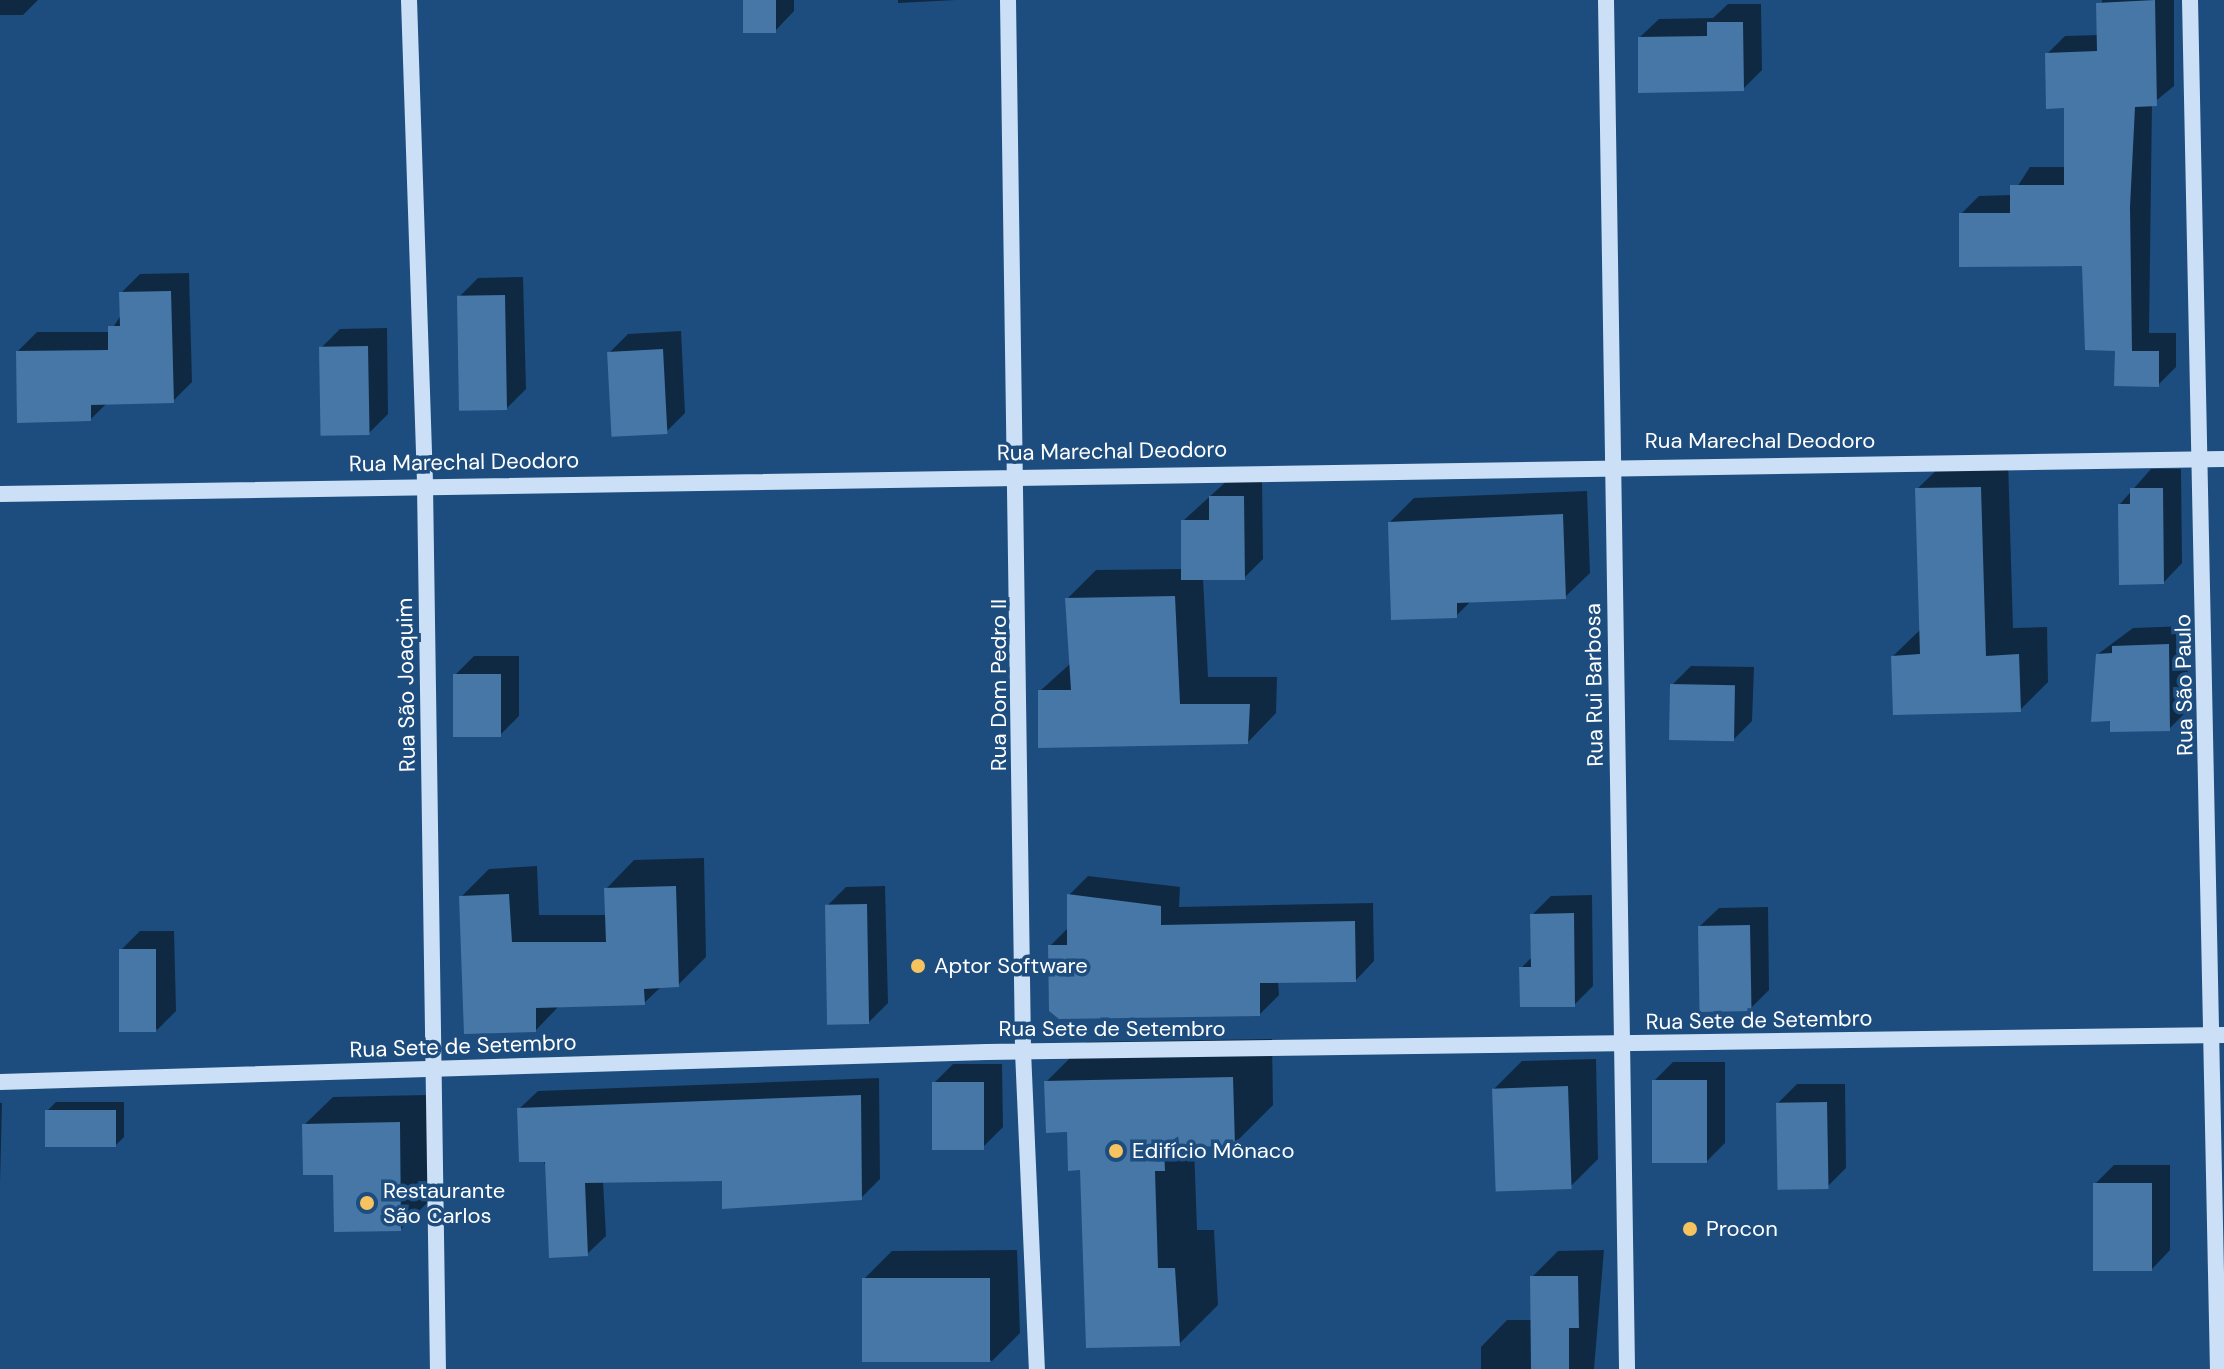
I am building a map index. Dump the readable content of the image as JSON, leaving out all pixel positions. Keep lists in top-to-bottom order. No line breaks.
{"streets":{"main road":["Rua Marechal Deodoro","Rua São Joaquim","Rua Dom Pedro II","Rua Rui Barbosa","Rua São Paulo","Rua Sete de Setembro"]},"crossings":[["Rua Marechal Deodoro","Rua São Joaquim"],["Rua Marechal Deodoro","Rua Dom Pedro II"],["Rua Marechal Deodoro","Rua Rui Barbosa"],["Rua Marechal Deodoro","Rua São Paulo"],["Rua São Joaquim","Rua Sete de Setembro"],["Rua Dom Pedro II","Rua Sete de Setembro"],["Rua Rui Barbosa","Rua Sete de Setembro"],["Rua São Paulo","Rua Sete de Setembro"]],"places":["Aptor Software","Edifício Mônaco","Restaurante São Carlos","Procon"]}
